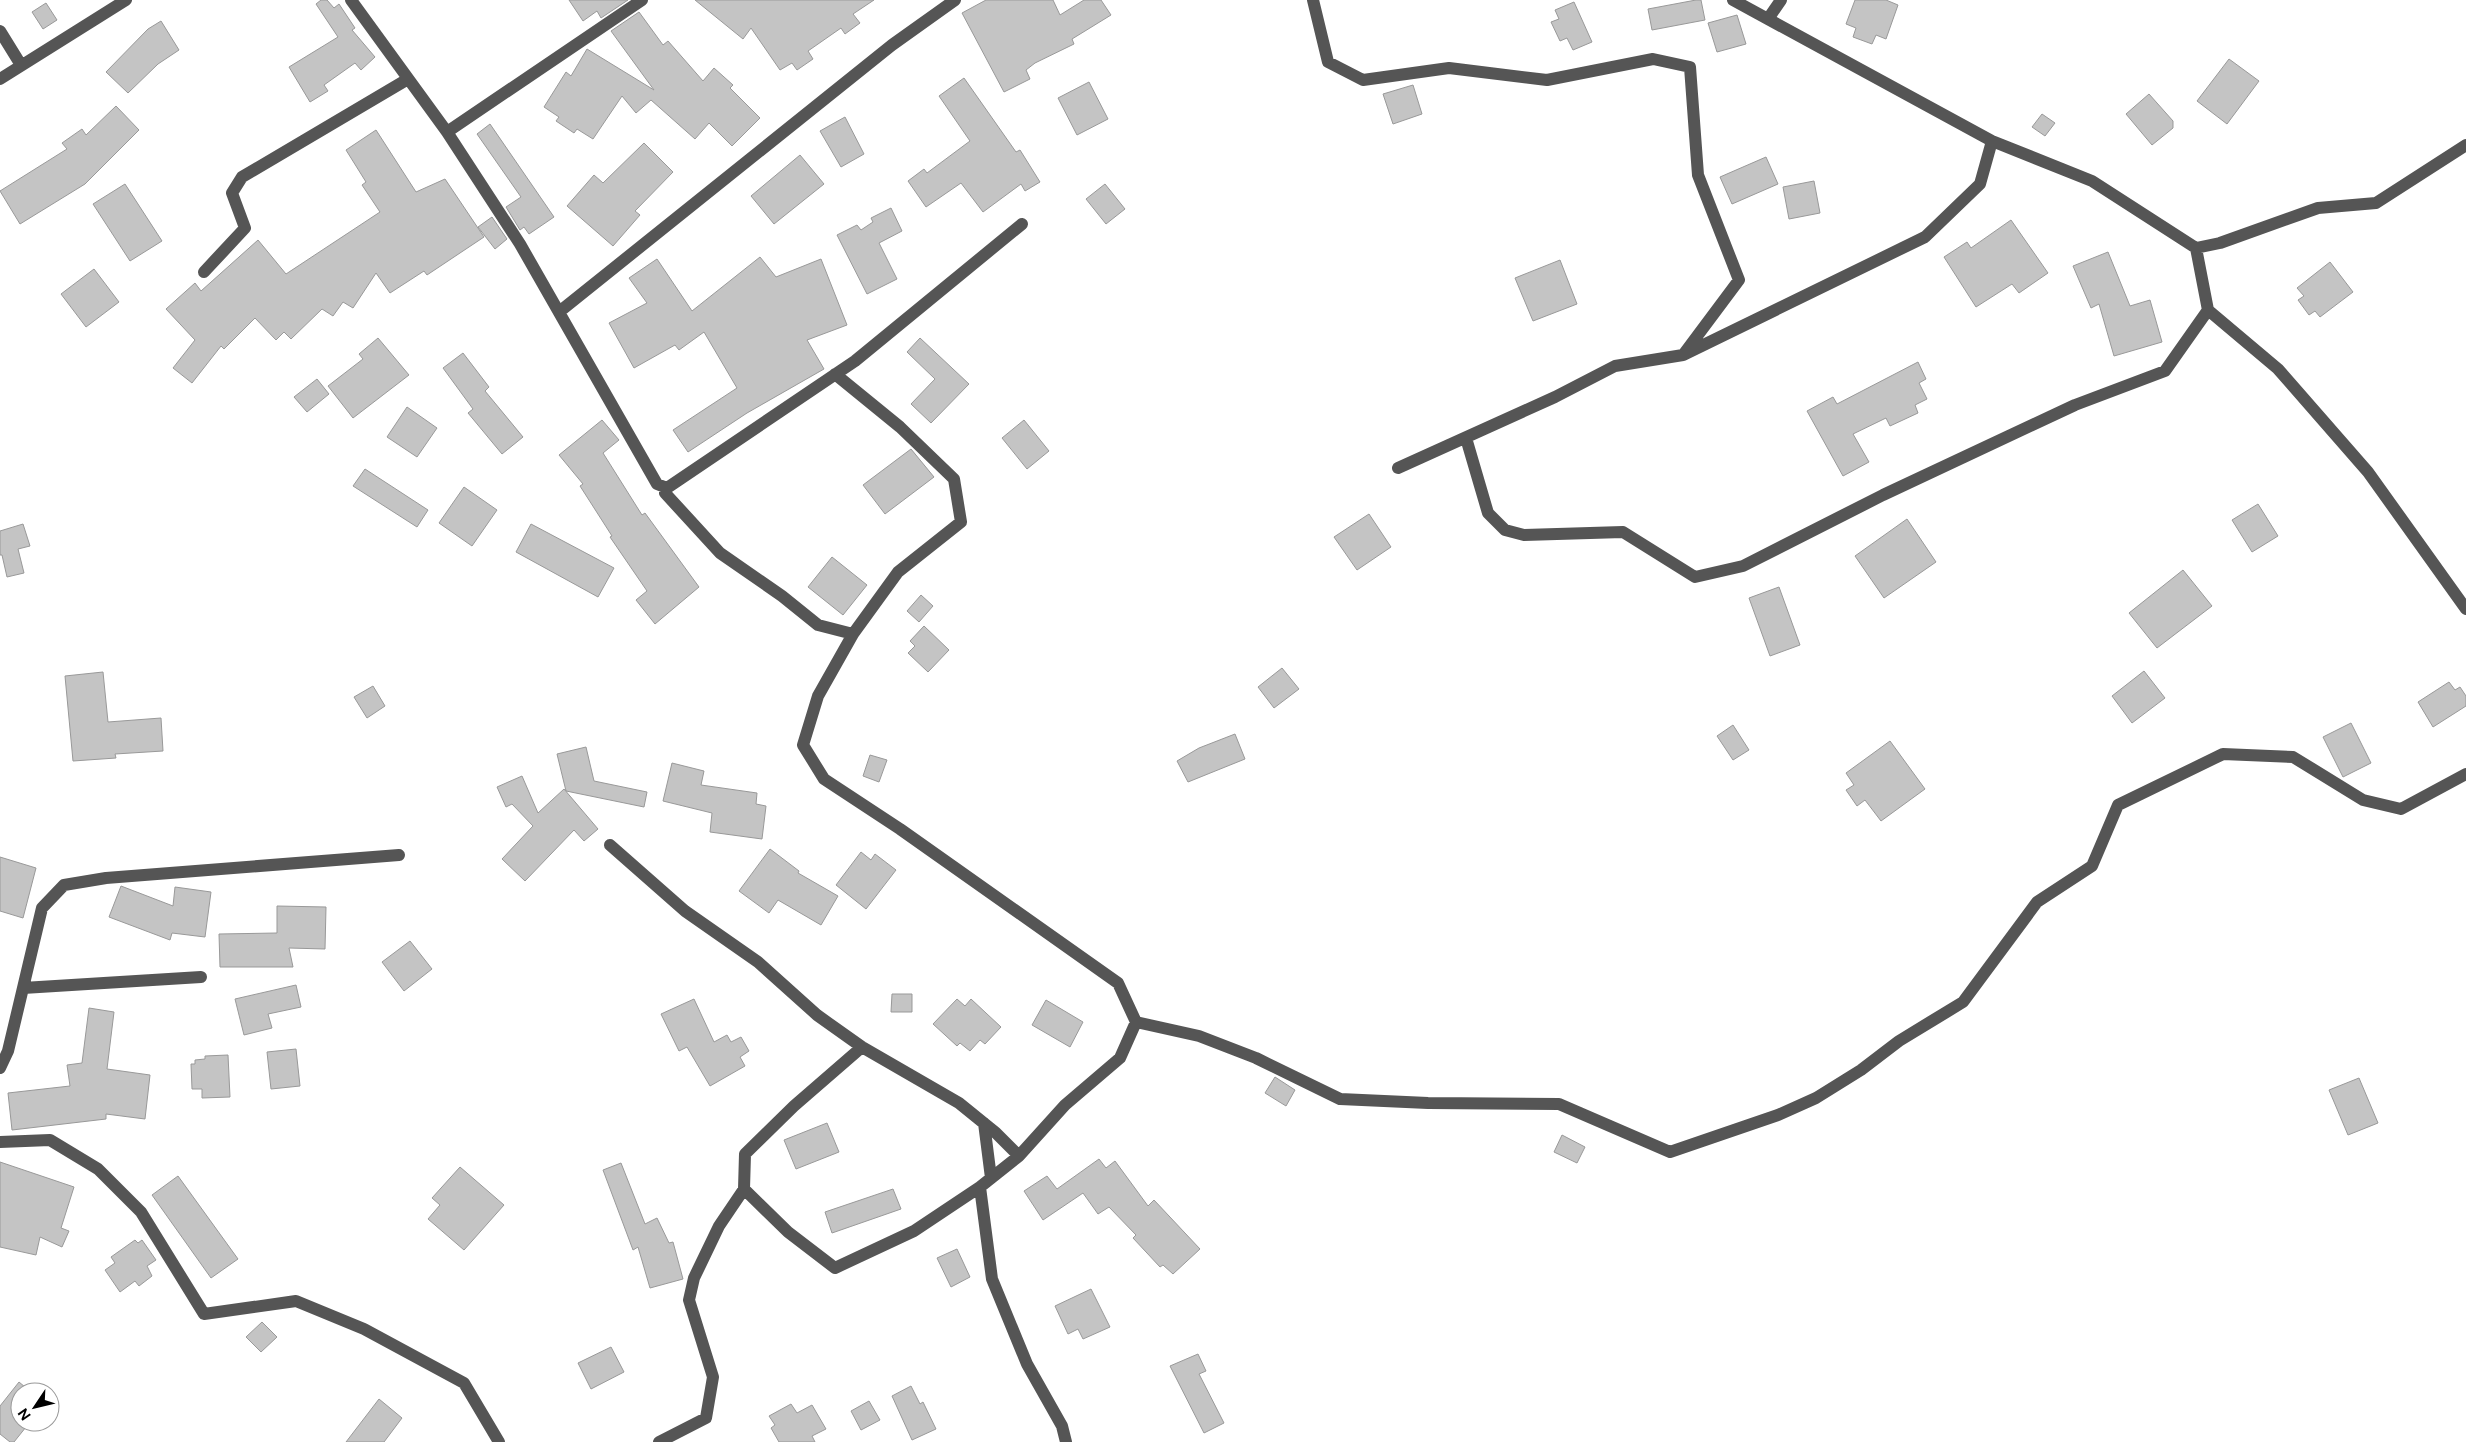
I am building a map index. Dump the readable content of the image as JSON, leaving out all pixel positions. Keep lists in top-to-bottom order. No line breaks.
{"north":"bottom left"}
